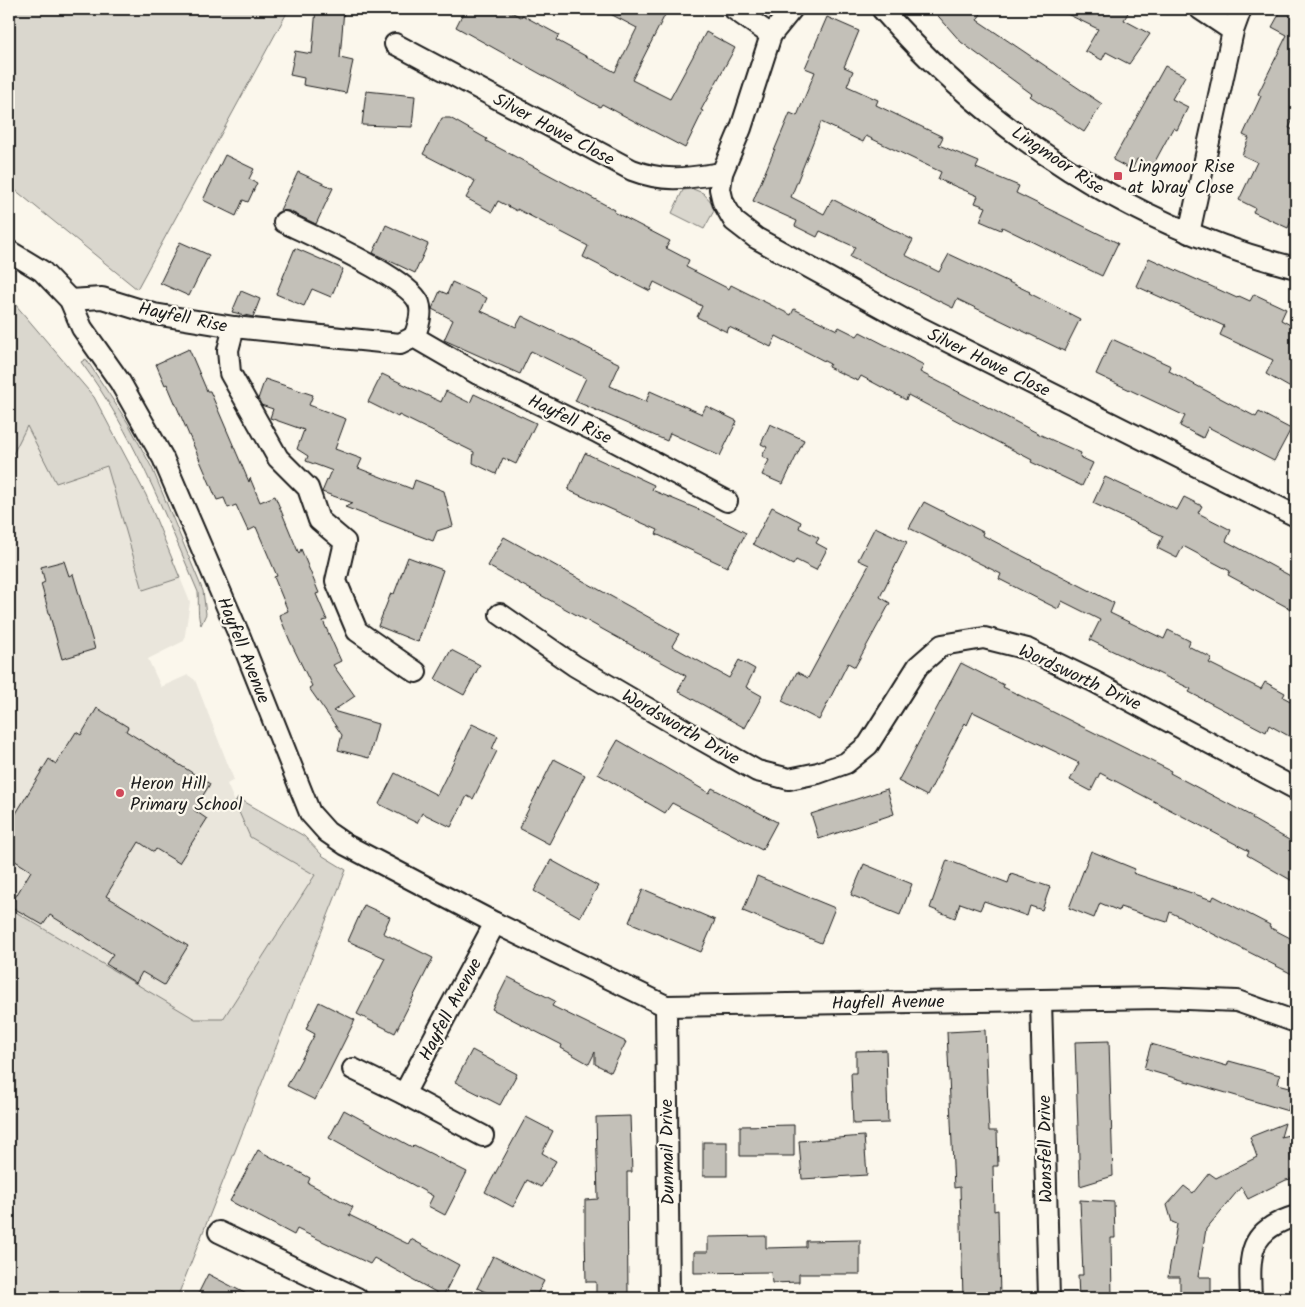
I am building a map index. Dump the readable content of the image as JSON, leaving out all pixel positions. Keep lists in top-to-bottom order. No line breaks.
{"streets":{"street":["Silver Howe Close","Lingmoor Rise","Hayfell Rise","Hayfell Avenue","Wordsworth Drive","Wansfell Drive","Dunmail Drive"]},"crossings":[["Hayfell Rise","Hayfell Avenue"],["Hayfell Avenue","Wansfell Drive"],["Hayfell Avenue","Dunmail Drive"]],"places":{"transit":["Lingmoor Rise at Wray Close"],"other":["Heron Hill Primary School"]}}
